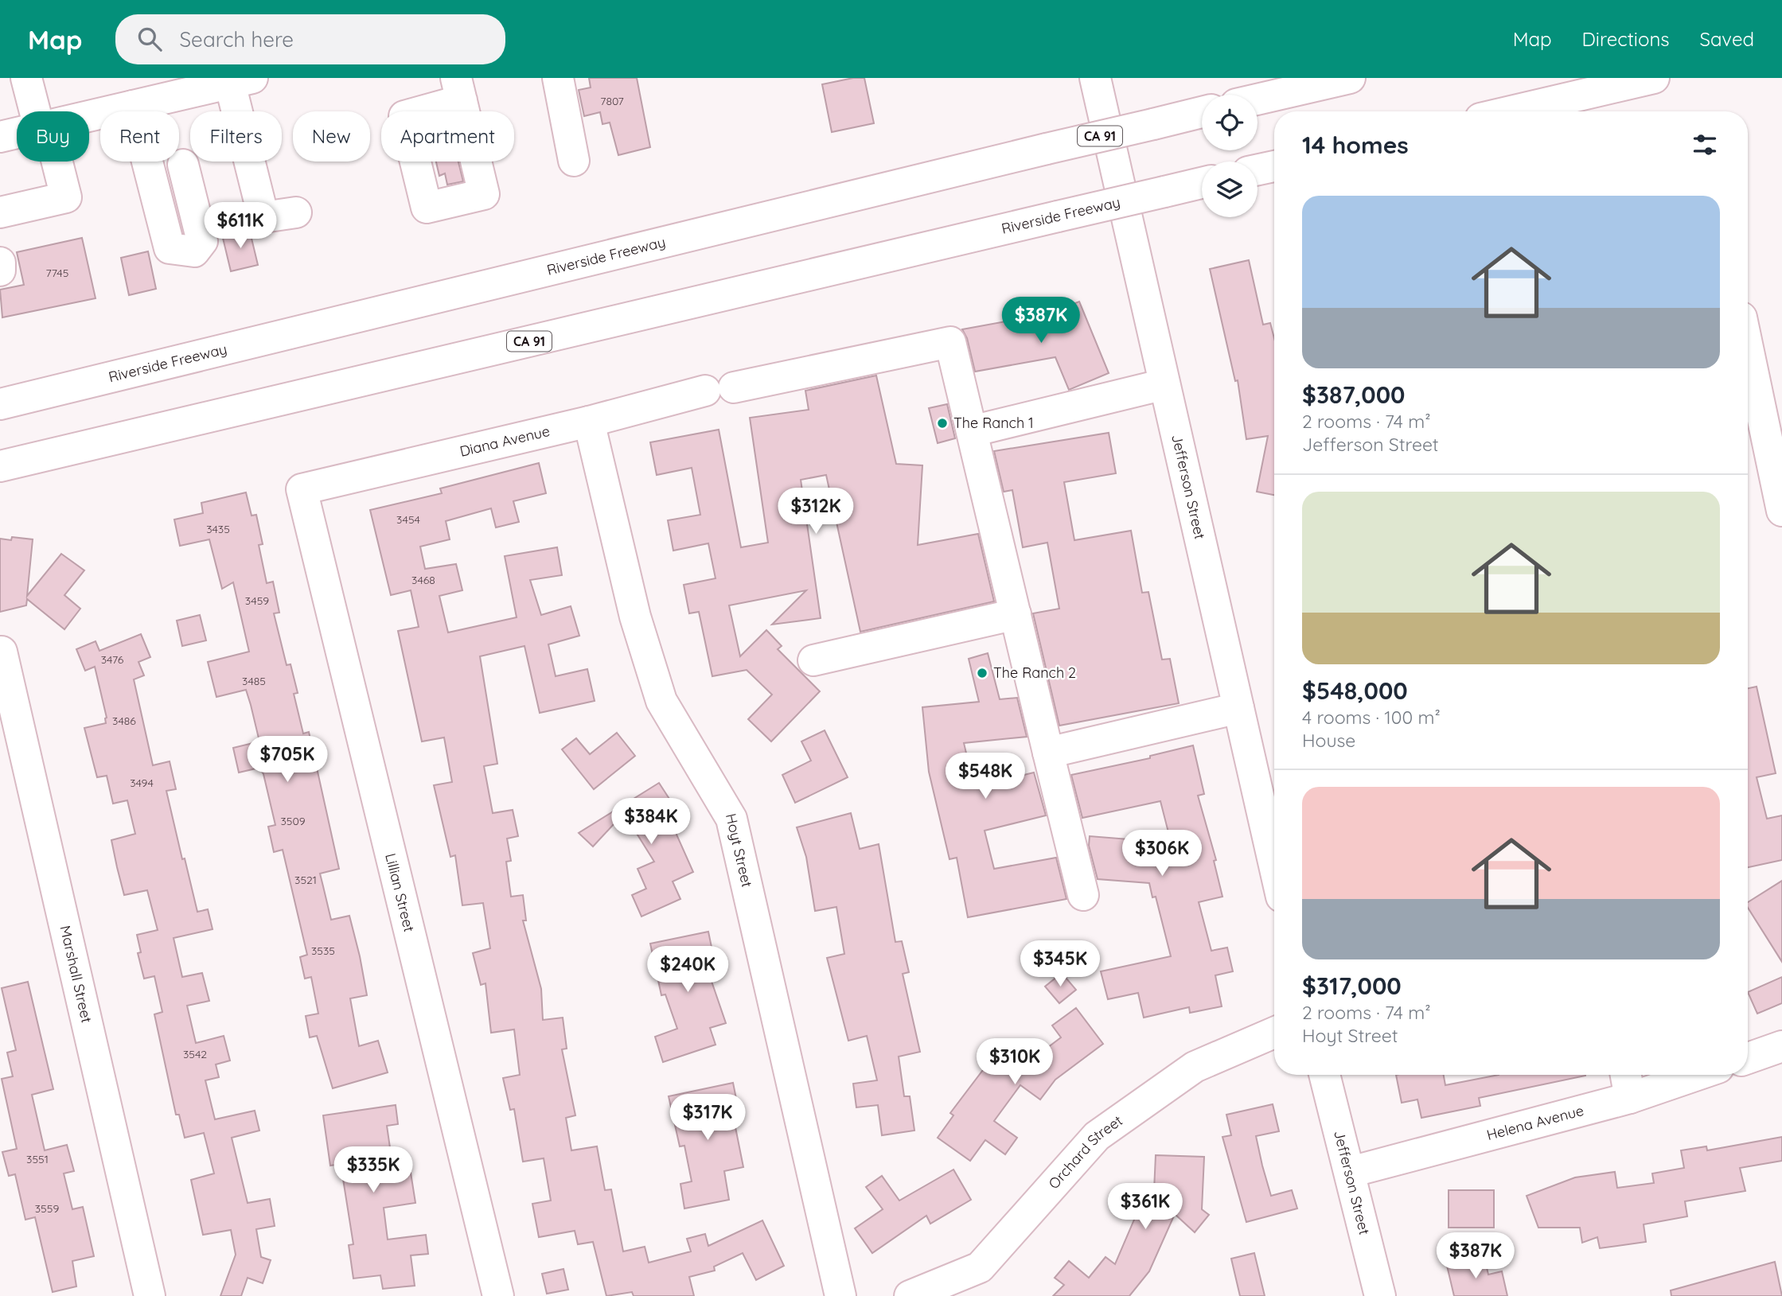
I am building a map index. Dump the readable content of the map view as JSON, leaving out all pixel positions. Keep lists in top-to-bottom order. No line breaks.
{"streets":{"main road":["CA 91","Riverside Freeway","Diana Avenue","Jefferson Street","Hoyt Street","Lillian Street","Marshall Street","Helena Avenue","Orchard Street"]},"crossings":[["Diana Avenue","Hoyt Street"],["Diana Avenue","Lillian Street"],["Jefferson Street","Helena Avenue"]],"places":["The Ranch 1","The Ranch 2"],"house_numbers":["7807","7745","3454","3435","3468","3459","3476","3485","3486","3494","3509","3521","3535","3542","3551","3559"],"page":{"header":"Map","search":"Search here","nav":["Map","Directions","Saved"],"chip":["Buy","Rent","Filters","New","Apartment"],"heading":"14 homes","list":[{"name":"$387,000","note":"2 rooms · 74 m² · Jefferson Street"},{"name":"$548,000","note":"4 rooms · 100 m² · House"},{"name":"$317,000","note":"2 rooms · 74 m² · Hoyt Street"}],"price":["$611K","$387K","$312K","$705K","$548K","$384K","$306K","$345K","$240K","$310K","$317K","$335K","$361K","$387K"]}}
